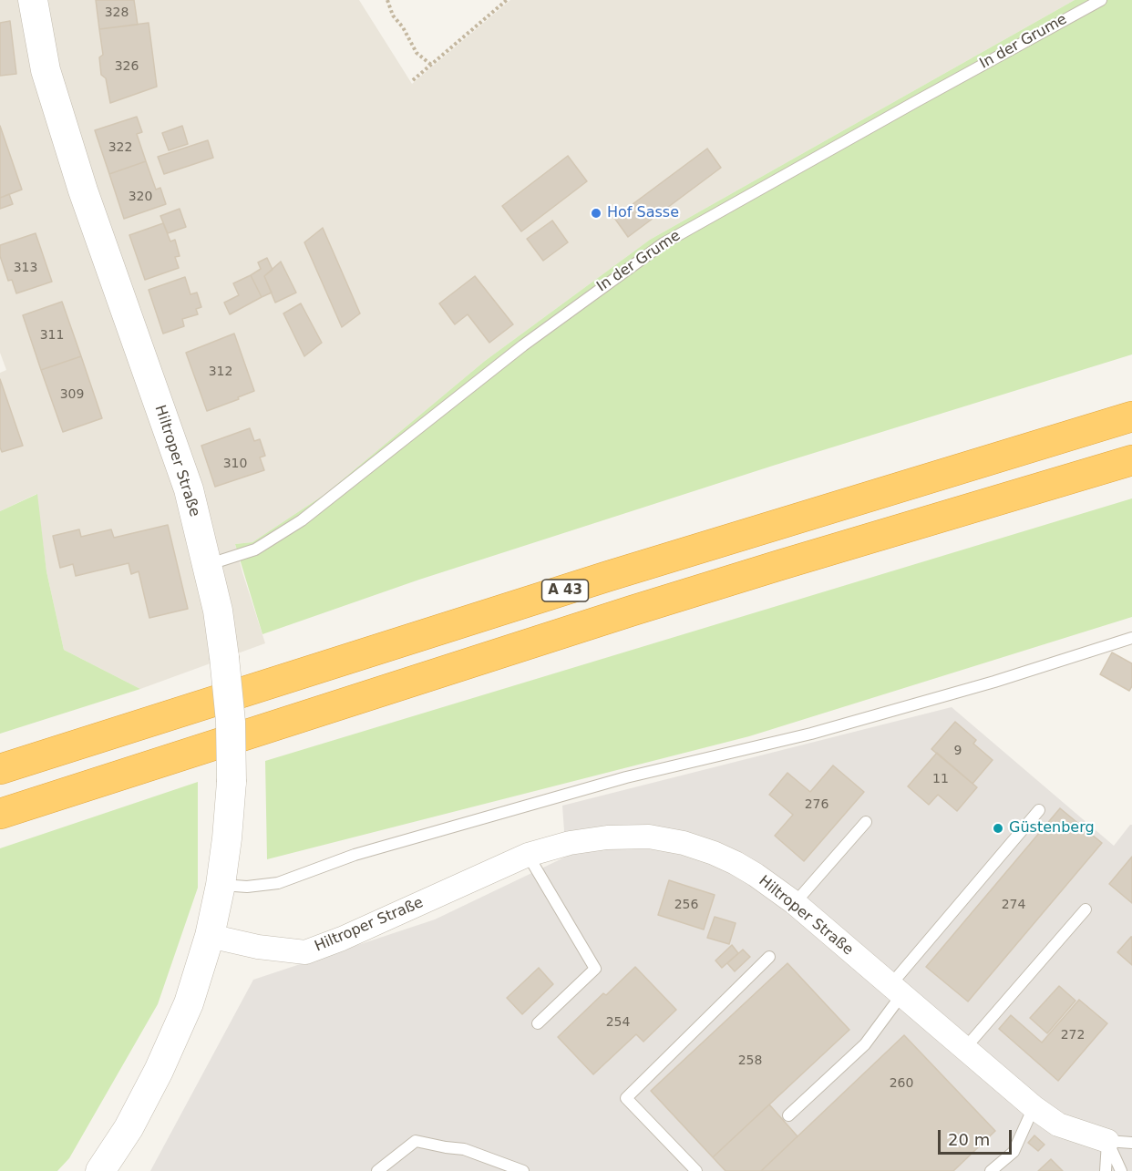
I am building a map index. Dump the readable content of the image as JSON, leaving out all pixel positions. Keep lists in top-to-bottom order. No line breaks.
{"streets":{"highway":["A 43"],"street":["Hiltroper Straße"],"lane":["In der Grume"]},"crossings":[["In der Grume","Hiltroper Straße"]],"places":["Hof Sasse","Güstenberg"],"house_numbers":["328","326","322","320","313","311","312","309","310","9","11","276","256","274","254","272","258","260"],"scale_bar":"20 m"}
